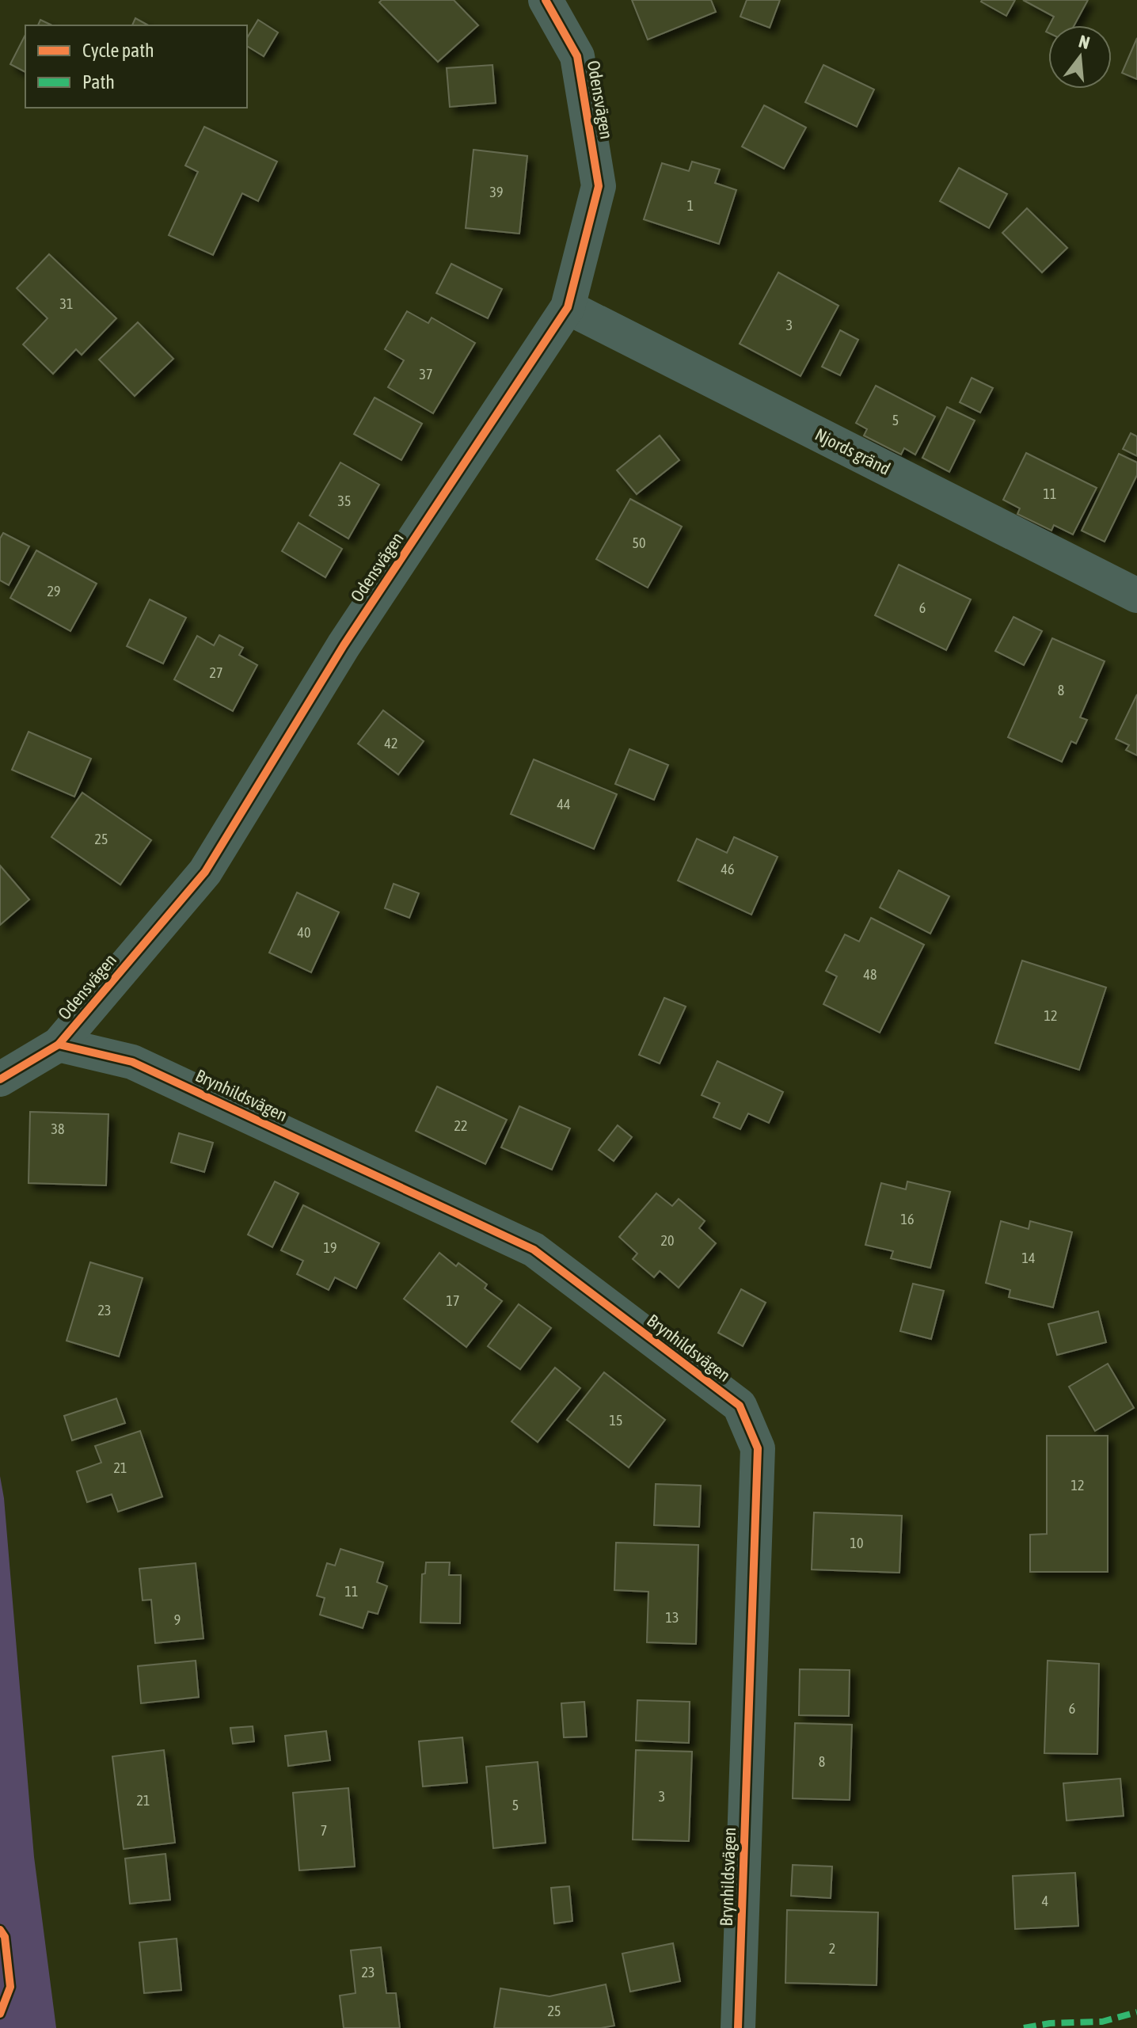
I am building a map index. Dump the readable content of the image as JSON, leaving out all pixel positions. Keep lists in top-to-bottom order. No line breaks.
{"streets":{"street":["Odensvägen","Njords gränd","Brynhildsvägen"]},"crossings":[["Odensvägen","Njords gränd"],["Odensvägen","Brynhildsvägen"]],"house_numbers":["39","1","31","3","37","5","11","35","50","29","6","27","8","42","44","25","46","40","48","12","22","38","16","20","19","14","17","23","15","21","12","10","11","13","9","6","8","3","21","5","7","4","2","23","25"],"legend":["Cycle path","Path"],"north":"top"}
